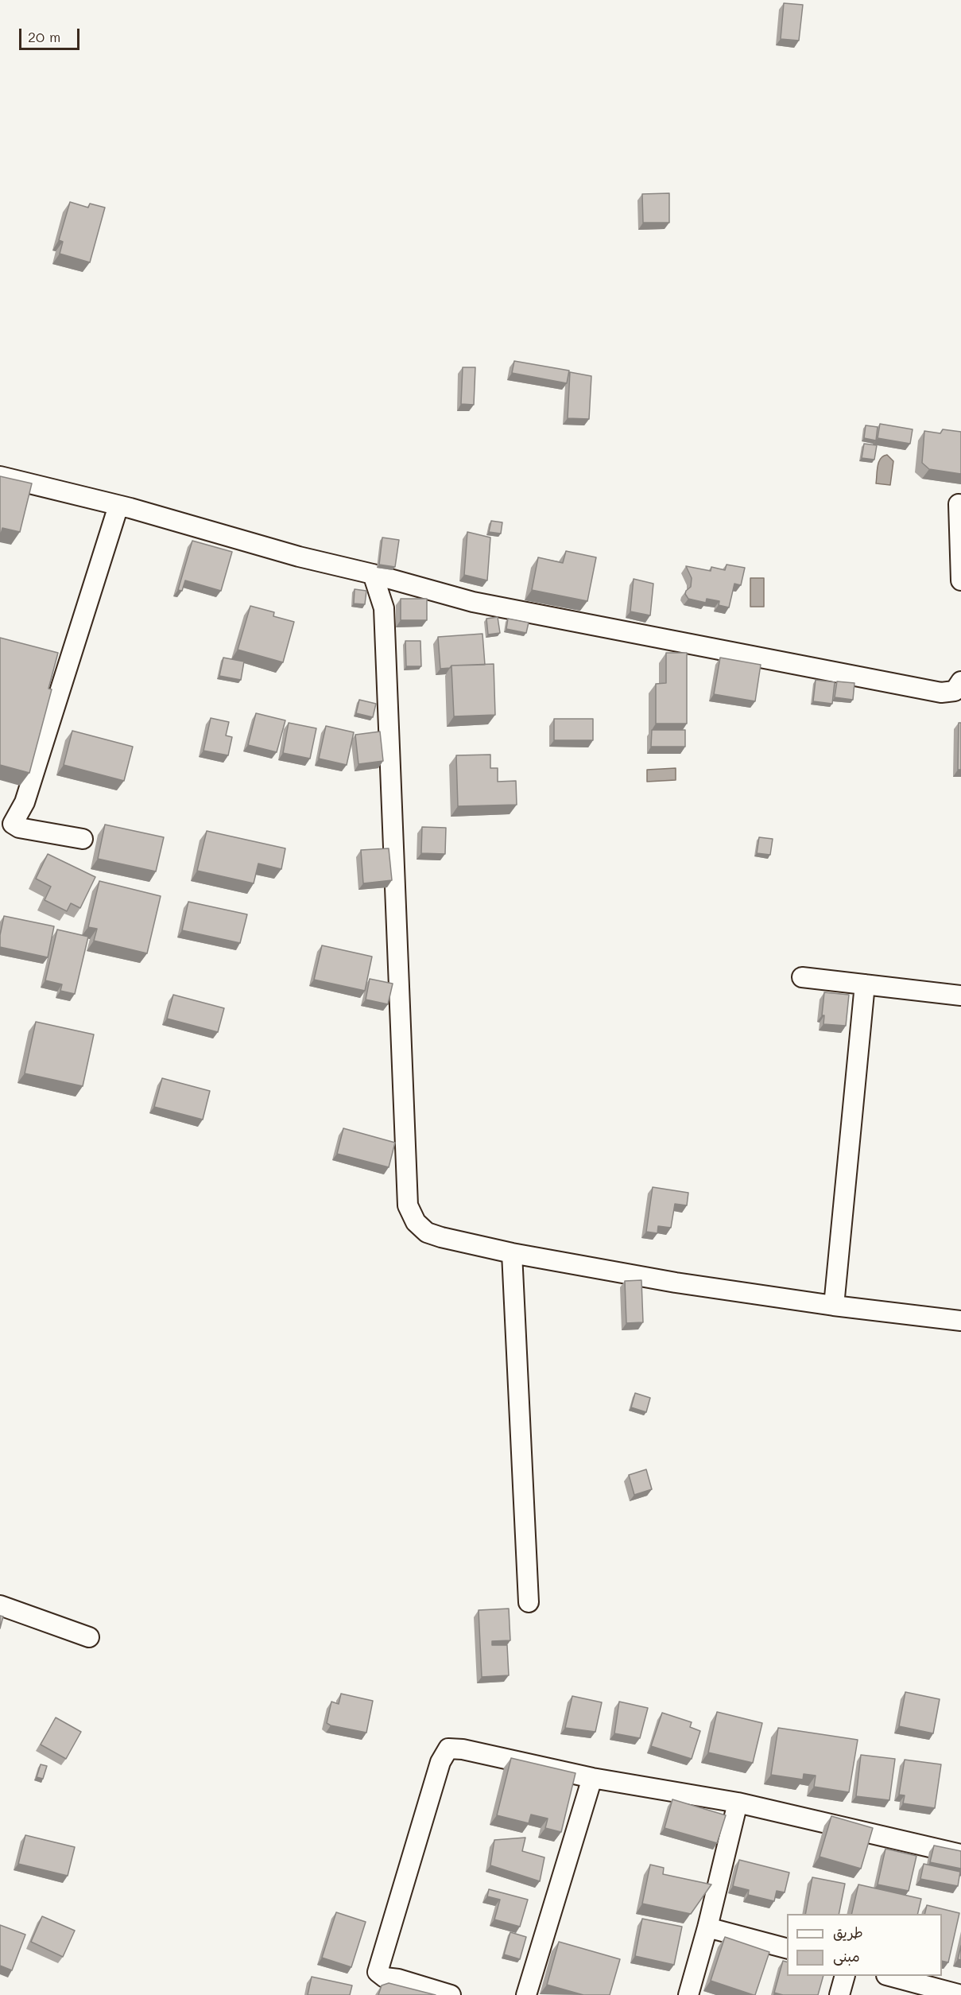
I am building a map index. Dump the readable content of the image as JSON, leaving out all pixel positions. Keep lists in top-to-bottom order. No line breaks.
{"legend":["طريق","مبنى"],"scale_bar":"20 m"}
